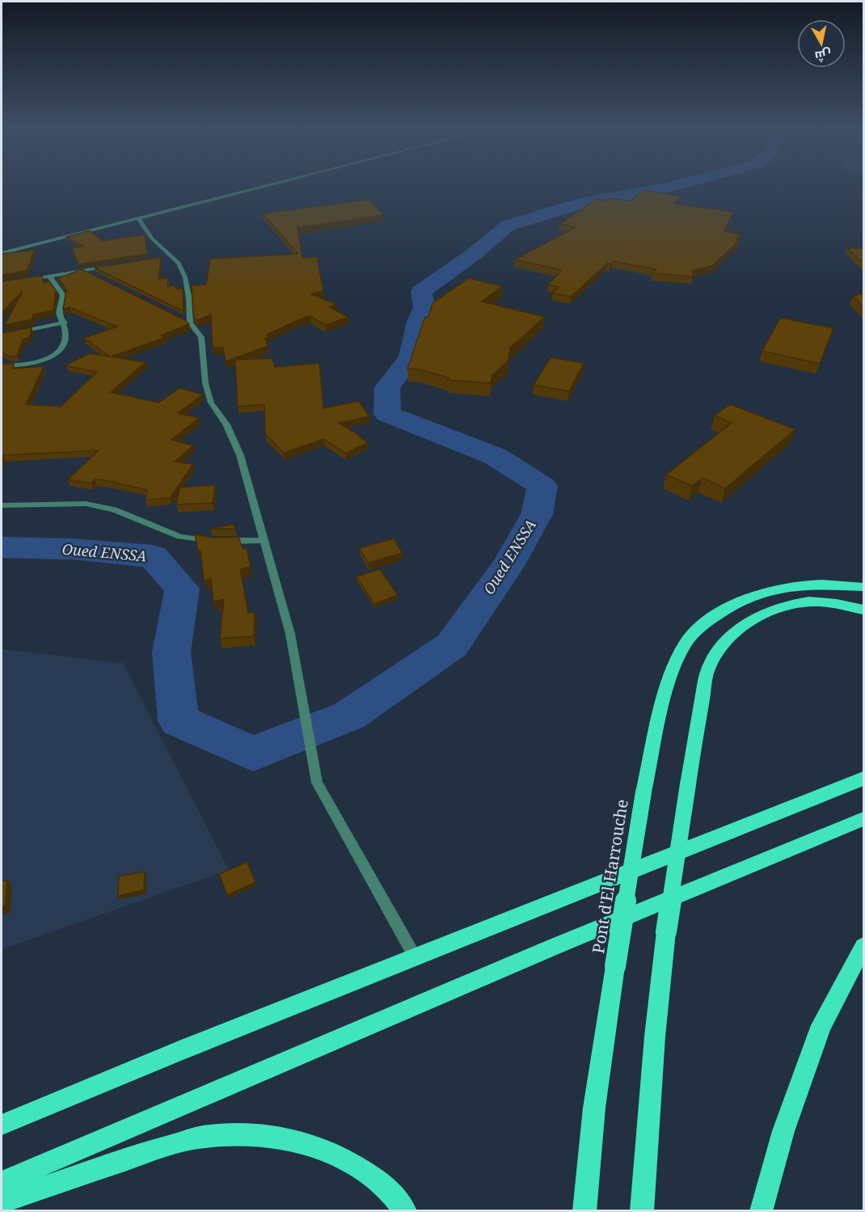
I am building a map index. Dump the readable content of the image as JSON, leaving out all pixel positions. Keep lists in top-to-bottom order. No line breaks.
{"streets":{"highway":["Pont d'El Harrouche"]},"water":["Oued ENSSA"],"north":"bottom"}
